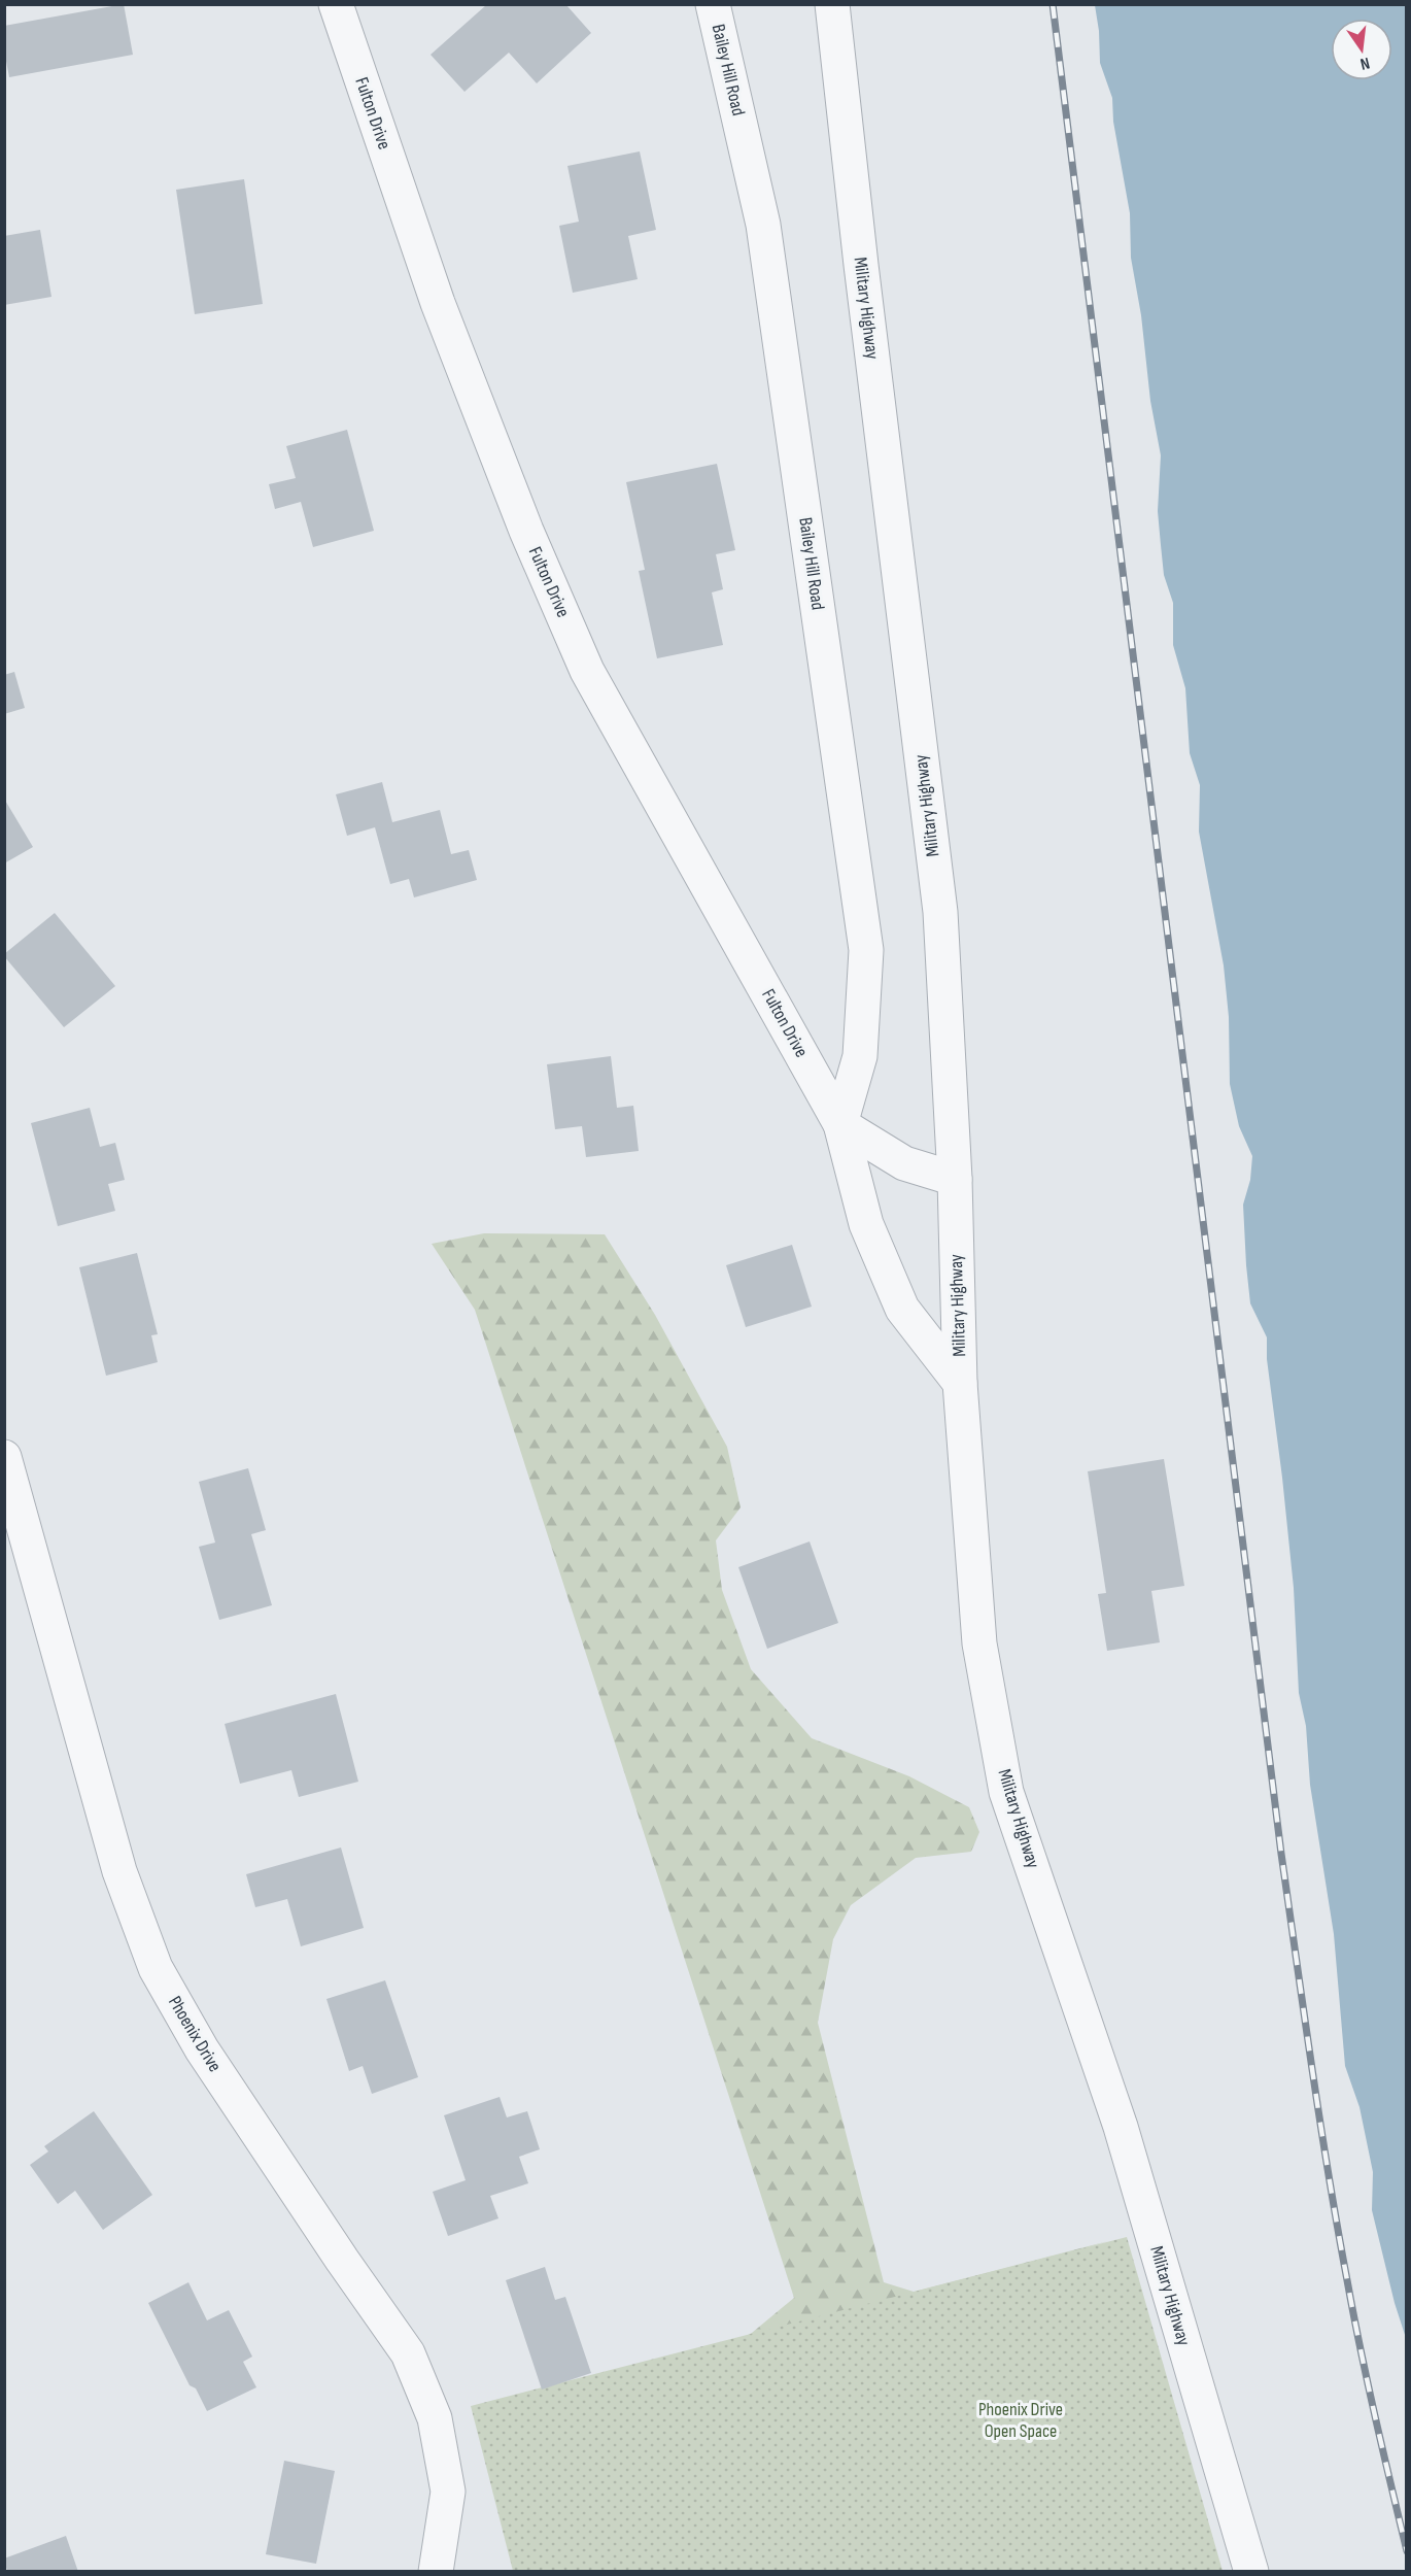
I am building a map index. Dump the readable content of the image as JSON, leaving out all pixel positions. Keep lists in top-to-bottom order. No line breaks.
{"streets":{"street":["Bailey Hill Road","Fulton Drive","Military Highway","Phoenix Drive"]},"crossings":[["Bailey Hill Road","Fulton Drive"],["Fulton Drive","Military Highway"]],"parks":["Phoenix Drive Open Space"],"north":"bottom"}
